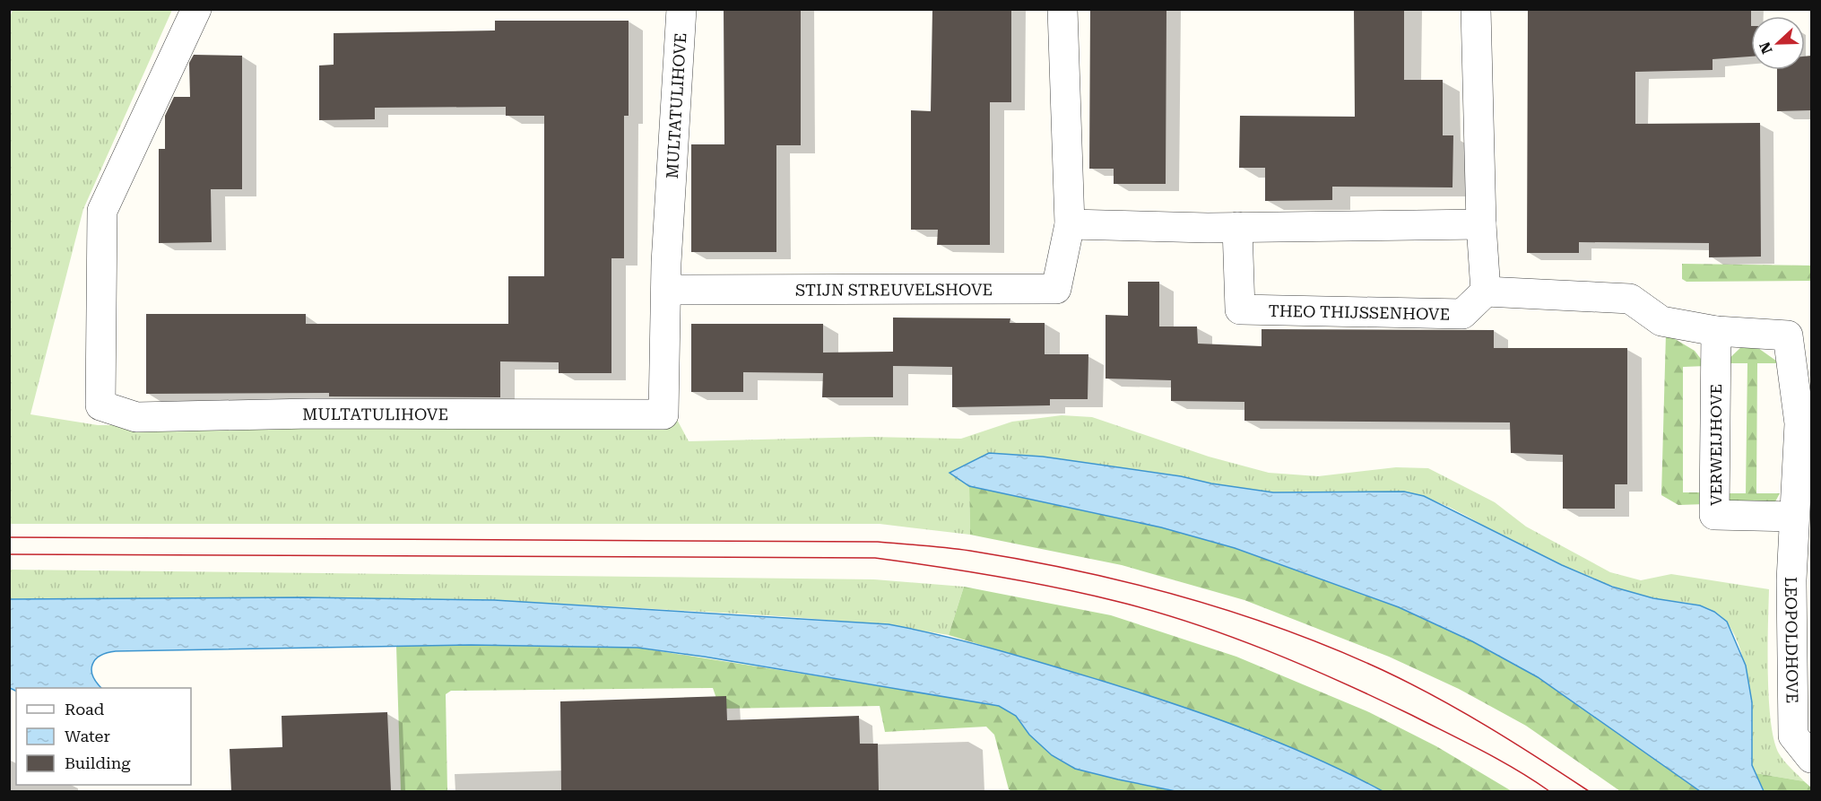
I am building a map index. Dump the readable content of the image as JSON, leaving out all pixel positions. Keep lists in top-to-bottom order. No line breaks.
{"streets":{"street":["MULTATULIHOVE","STIJN STREUVELSHOVE","THEO THIJSSENHOVE","VERWEIJHOVE","LEOPOLDHOVE"]},"crossings":[["MULTATULIHOVE","STIJN STREUVELSHOVE"],["VERWEIJHOVE","LEOPOLDHOVE"]],"legend":["Road","Water","Building"],"north":"left"}
